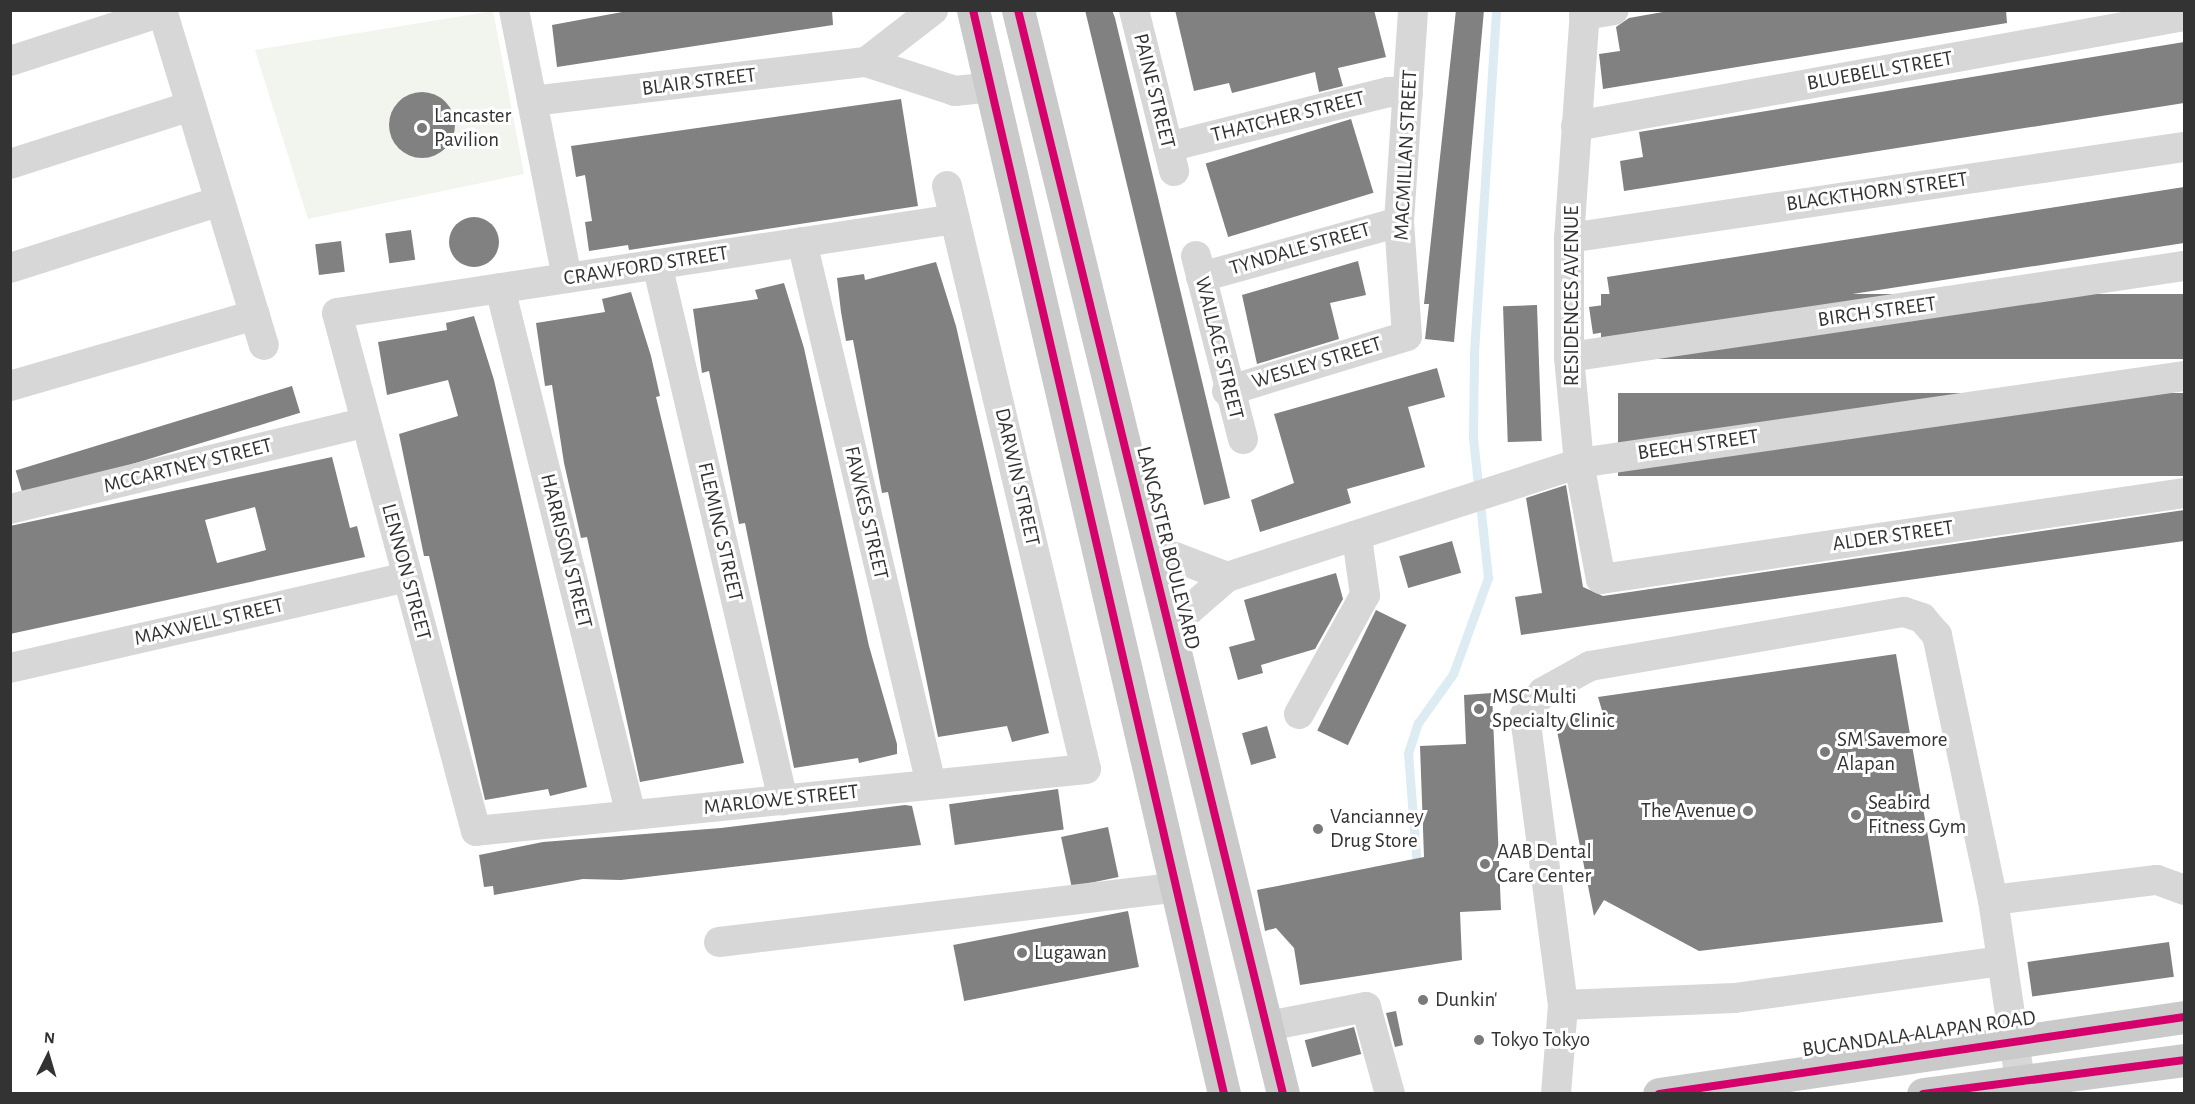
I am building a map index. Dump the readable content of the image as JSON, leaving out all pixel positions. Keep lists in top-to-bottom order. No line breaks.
{"streets":{"main road":["LANCASTER BOULEVARD","BUCANDALA-ALAPAN ROAD"],"street":["BLUEBELL STREET","BLAIR STREET","PAINE STREET","THATCHER STREET","MACMILLAN STREET","BLACKTHORN STREET","TYNDALE STREET","CRAWFORD STREET","RESIDENCES AVENUE","BIRCH STREET","WALLACE STREET","WESLEY STREET","BEECH STREET","MCCARTNEY STREET","DARWIN STREET","FAWKES STREET","FLEMING STREET","ALDER STREET","HARRISON STREET","LENNON STREET","MAXWELL STREET","MARLOWE STREET"]},"crossings":[["BLUEBELL STREET","RESIDENCES AVENUE"],["PAINE STREET","THATCHER STREET"],["THATCHER STREET","MACMILLAN STREET"],["MACMILLAN STREET","TYNDALE STREET"],["MACMILLAN STREET","WESLEY STREET"],["BLACKTHORN STREET","RESIDENCES AVENUE"],["TYNDALE STREET","WALLACE STREET"],["CRAWFORD STREET","DARWIN STREET"],["CRAWFORD STREET","FAWKES STREET"],["CRAWFORD STREET","FLEMING STREET"],["CRAWFORD STREET","HARRISON STREET"],["CRAWFORD STREET","LENNON STREET"],["RESIDENCES AVENUE","BIRCH STREET"],["RESIDENCES AVENUE","BEECH STREET"],["RESIDENCES AVENUE","ALDER STREET"],["WALLACE STREET","WESLEY STREET"],["BEECH STREET","LANCASTER BOULEVARD"],["MCCARTNEY STREET","LENNON STREET"],["DARWIN STREET","MARLOWE STREET"],["FAWKES STREET","MARLOWE STREET"],["FLEMING STREET","MARLOWE STREET"],["HARRISON STREET","MARLOWE STREET"],["LENNON STREET","MAXWELL STREET"],["LENNON STREET","MARLOWE STREET"]],"places":["Lancaster Pavilion","MSC Multi Specialty Clinic","SM Savemore Alapan","The Avenue","Seabird Fitness Gym","Vancianney Drug Store","AAB Dental Care Center","Lugawan","Dunkin'","Tokyo Tokyo"],"north":"top"}
